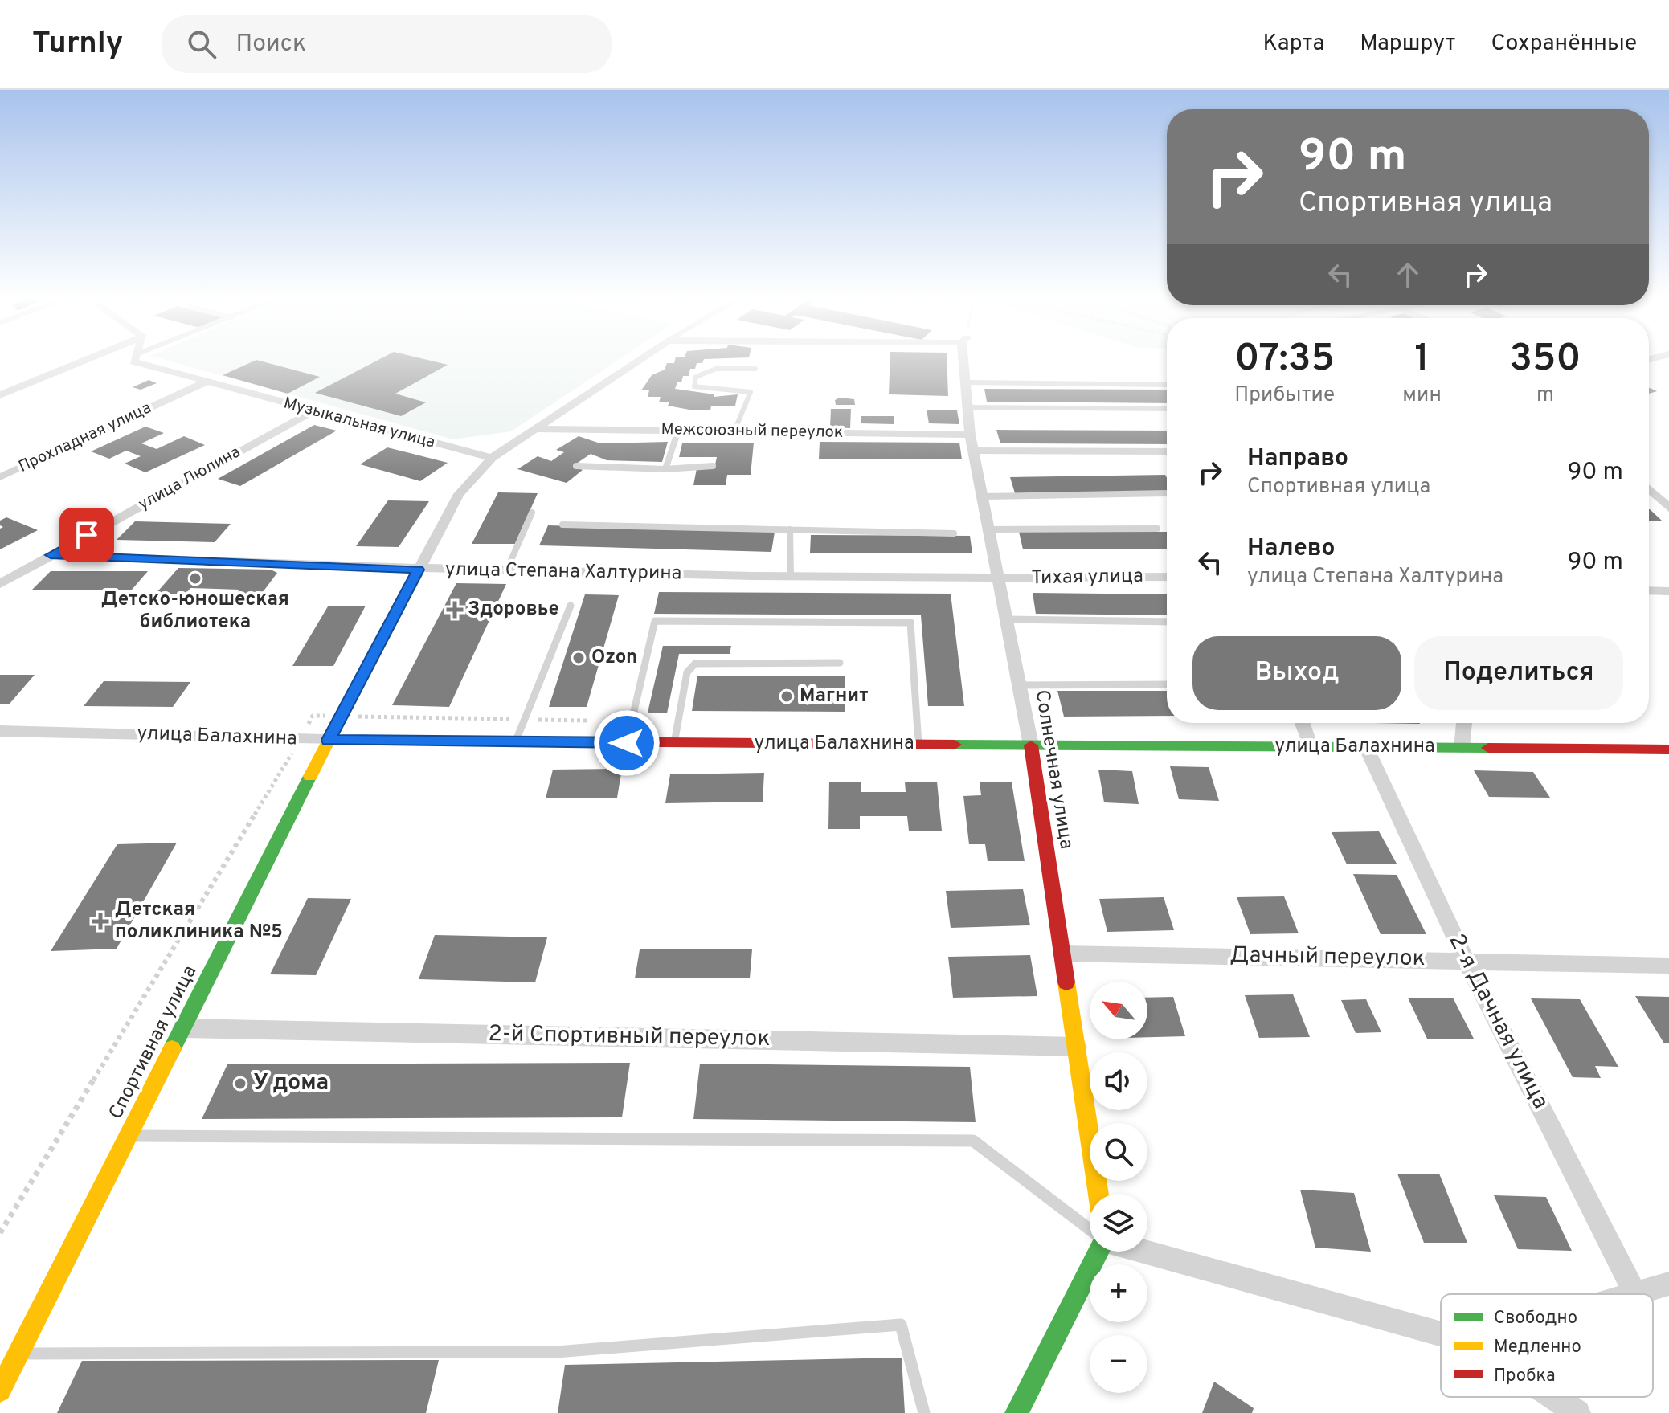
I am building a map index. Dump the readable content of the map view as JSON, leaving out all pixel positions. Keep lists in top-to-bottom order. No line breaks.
{"streets":{"street":["Музыкальная улица","Межсоюзный переулок","Прохладная улица","улица Люлина","улица Степана Халтурина","Тихая улица","улица Балахнина","Солнечная улица","Дачный переулок","2-я Дачная улица","2-й Спортивный переулок","Спортивная улица"]},"crossings":[["Музыкальная улица","Прохладная улица"],["Музыкальная улица","улица Люлина"],["Музыкальная улица","Спортивная улица"],["Межсоюзный переулок","Солнечная улица"],["Межсоюзный переулок","Спортивная улица"],["улица Люлина","улица Степана Халтурина"],["улица Степана Халтурина","Тихая улица"],["улица Степана Халтурина","Солнечная улица"],["улица Степана Халтурина","Спортивная улица"],["Тихая улица","Солнечная улица"],["улица Балахнина","Солнечная улица"],["улица Балахнина","2-я Дачная улица"],["улица Балахнина","Спортивная улица"],["Солнечная улица","Дачный переулок"],["Солнечная улица","2-й Спортивный переулок"],["Дачный переулок","2-я Дачная улица"],["2-й Спортивный переулок","Спортивная улица"]],"places":{"other":["Детско-юношеская библиотека","Ozon","Магнит","У дома"],"health":["Здоровье","Детская поликлиника №5"]},"legend":["Свободно","Медленно","Пробка"],"north":"top left","page":{"header":"Turnly","search":"Поиск","nav":["Карта","Маршрут","Сохранённые"],"turn":["90 m","Спортивная улица"],"eta":["07:35","Прибытие","1","мин","350","m"],"list":[{"name":"Направо","note":"Спортивная улица","value":"90 m"},{"name":"Налево","note":"улица Степана Халтурина","value":"90 m"}],"buttons":["Выход","Поделиться"],"map_buttons":["+","−"]}}
